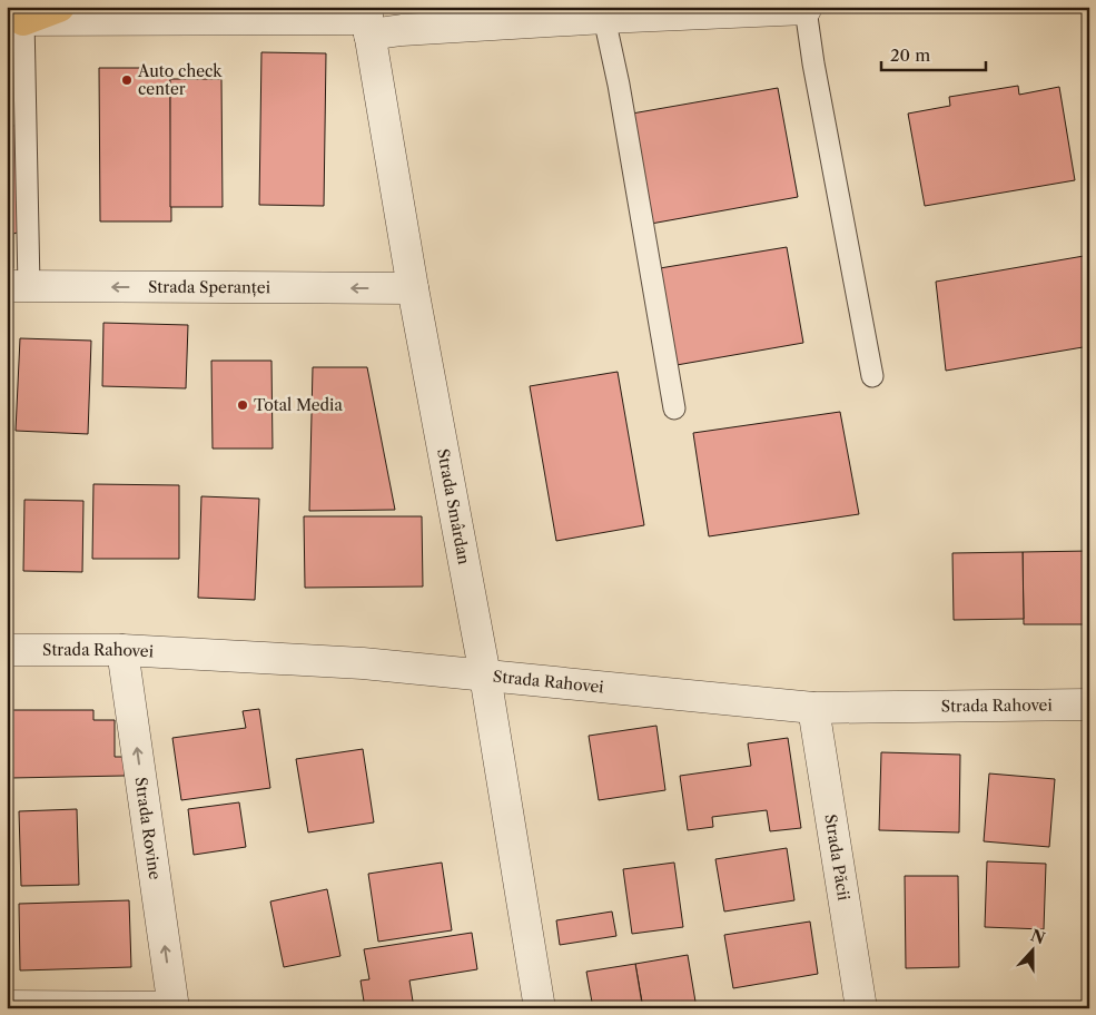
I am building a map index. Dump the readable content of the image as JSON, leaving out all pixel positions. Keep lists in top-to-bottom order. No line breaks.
{"streets":{"street":["Strada Speranței","Strada Smârdan","Strada Rahovei","Strada Rovine","Strada Păcii"]},"crossings":[["Strada Speranței","Strada Smârdan"],["Strada Smârdan","Strada Rahovei"],["Strada Rahovei","Strada Rovine"],["Strada Rahovei","Strada Păcii"]],"one_way":["Strada Rovine"],"places":["Auto check center","Total Media"],"scale_bar":"20 m","north":"top"}
